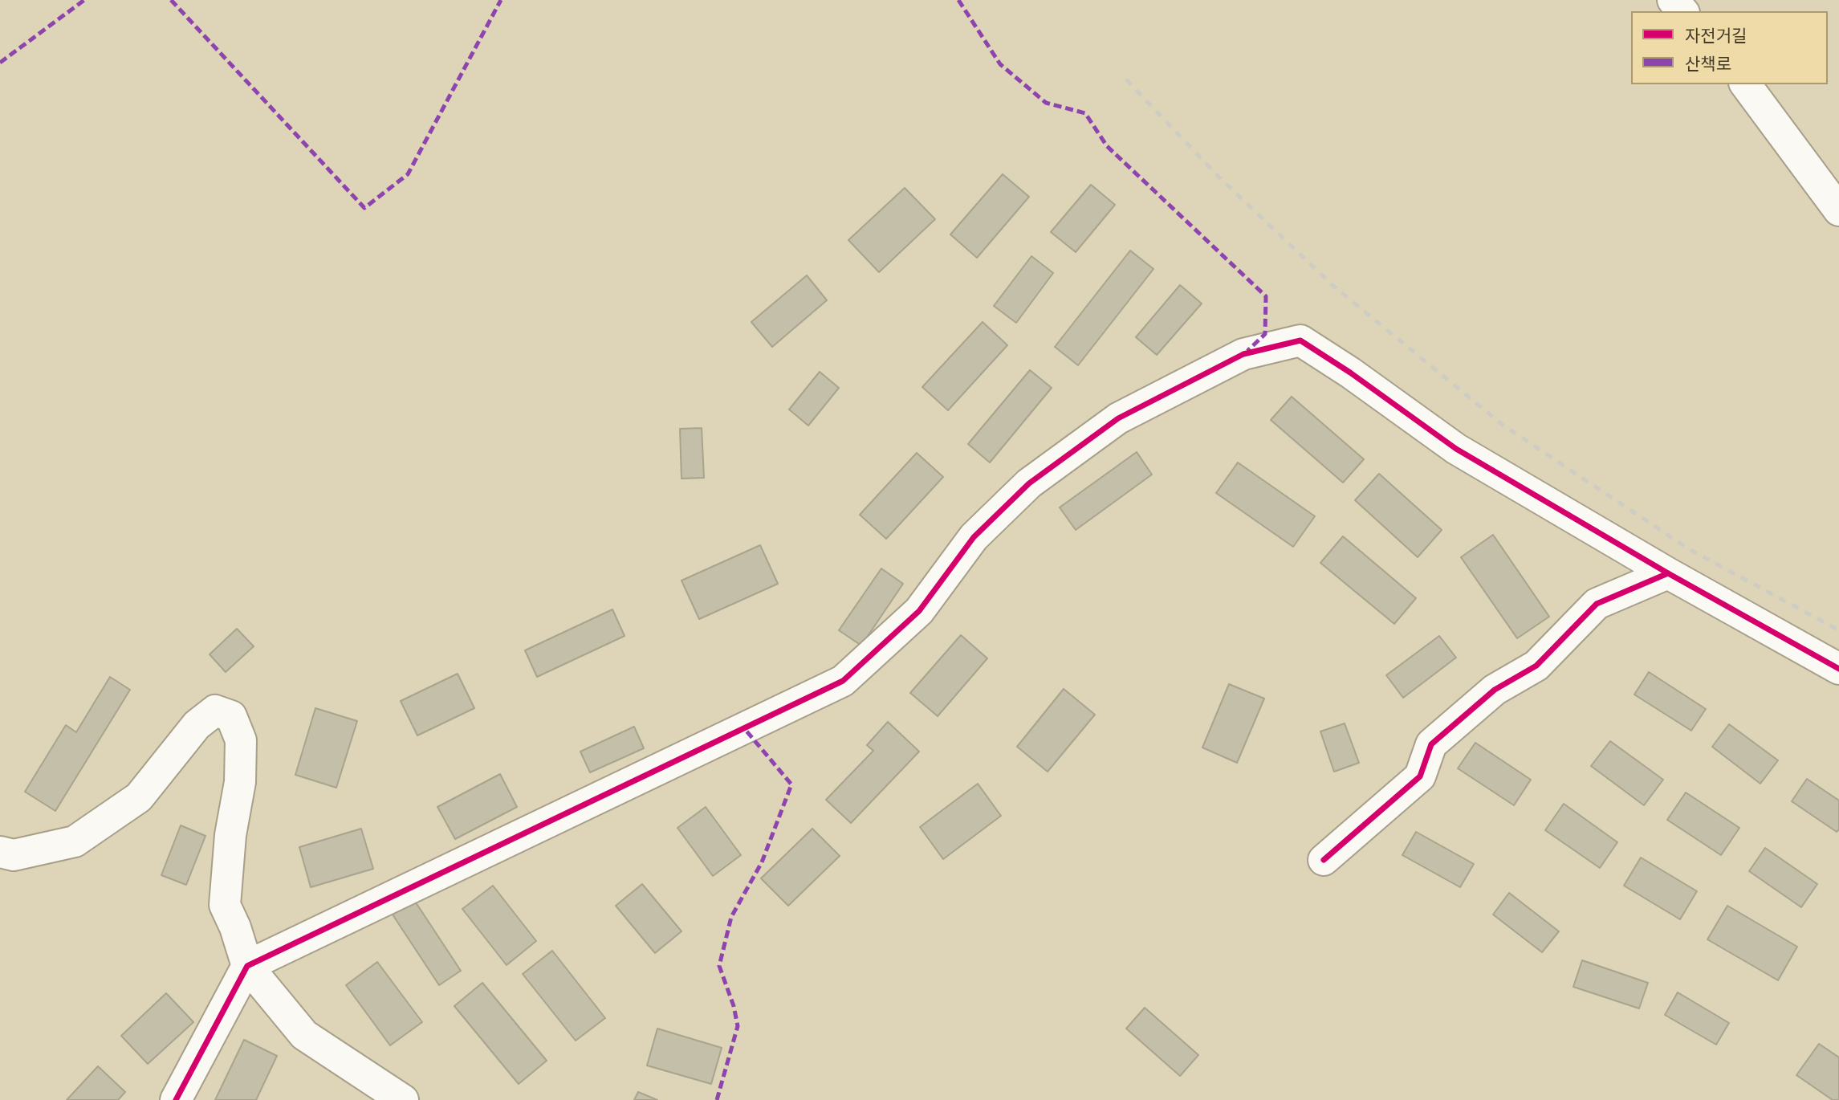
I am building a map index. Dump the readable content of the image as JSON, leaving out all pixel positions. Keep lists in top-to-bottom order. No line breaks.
{"legend":["자전거길","산책로"]}
